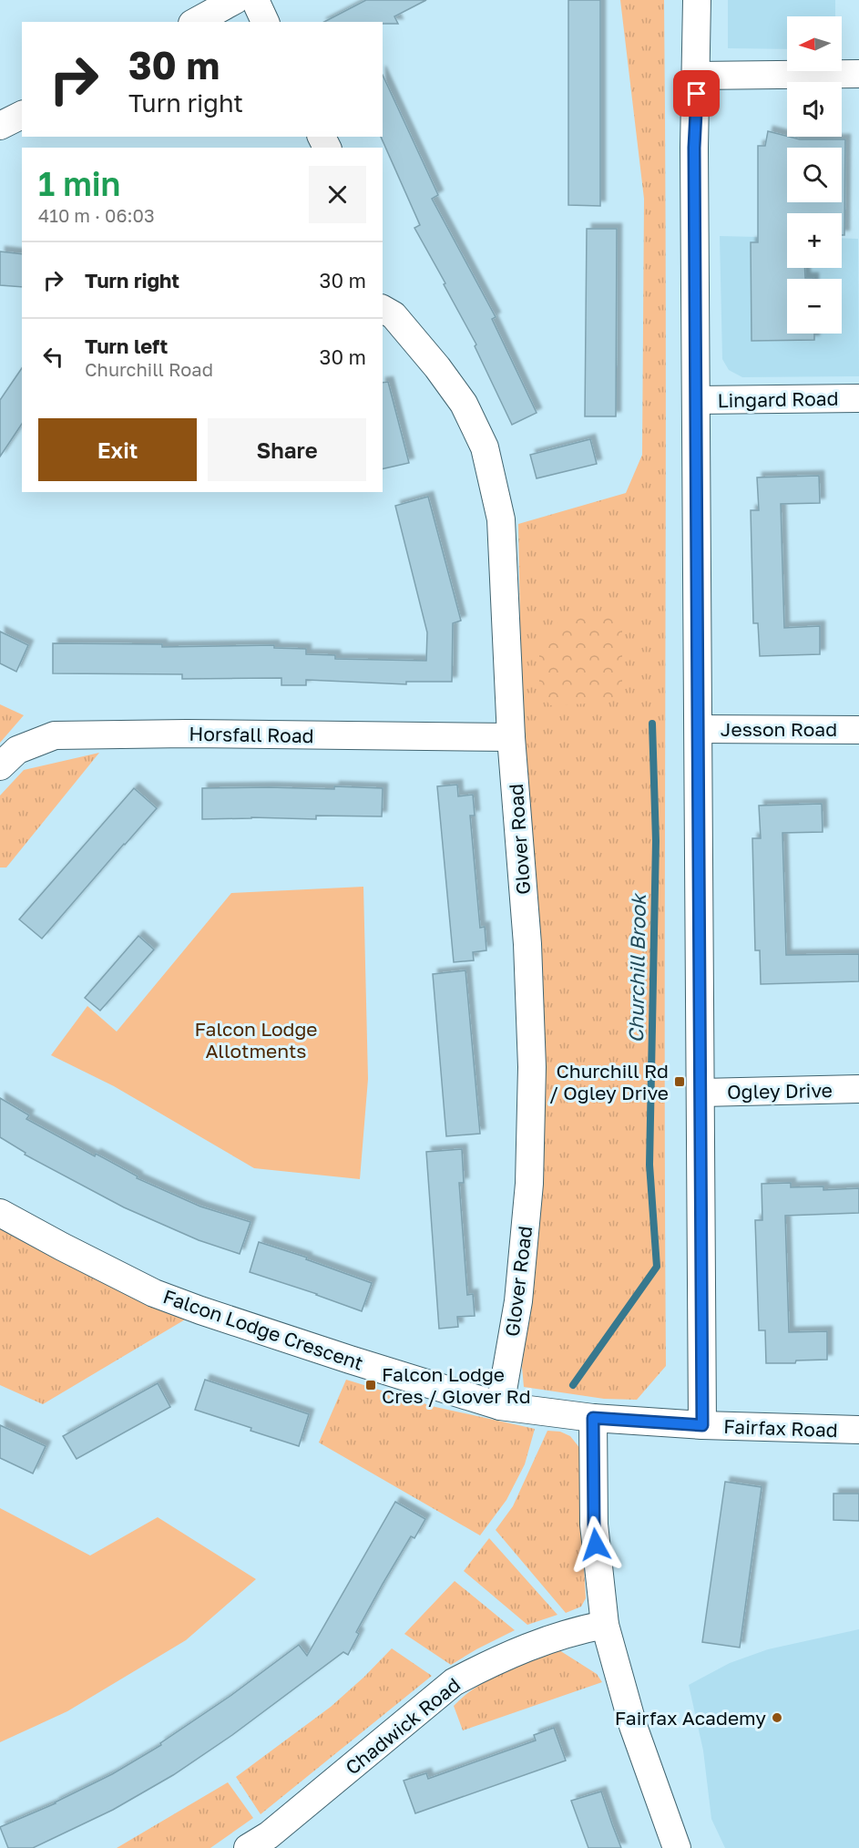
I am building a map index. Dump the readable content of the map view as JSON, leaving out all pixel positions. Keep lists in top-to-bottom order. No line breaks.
{"streets":{"street":["Lingard Road","Jesson Road","Horsfall Road","Glover Road","Ogley Drive","Falcon Lodge Crescent","Fairfax Road","Chadwick Road"]},"crossings":[["Horsfall Road","Glover Road"],["Glover Road","Falcon Lodge Crescent"],["Falcon Lodge Crescent","Fairfax Road"]],"water":["Churchill Brook"],"parks":["Falcon Lodge Allotments"],"places":{"transit":["Churchill Rd / Ogley Drive","Falcon Lodge Cres / Glover Rd"],"other":["Fairfax Academy"]},"north":"left","page":{"map_buttons":["+","−"],"turn":["30 m","Turn right"],"heading":["1 min","410 m · 06:03"],"list":[{"name":"Turn right","value":"30 m"},{"name":"Turn left","note":"Churchill Road","value":"30 m"}],"buttons":["Exit","Share"]}}
